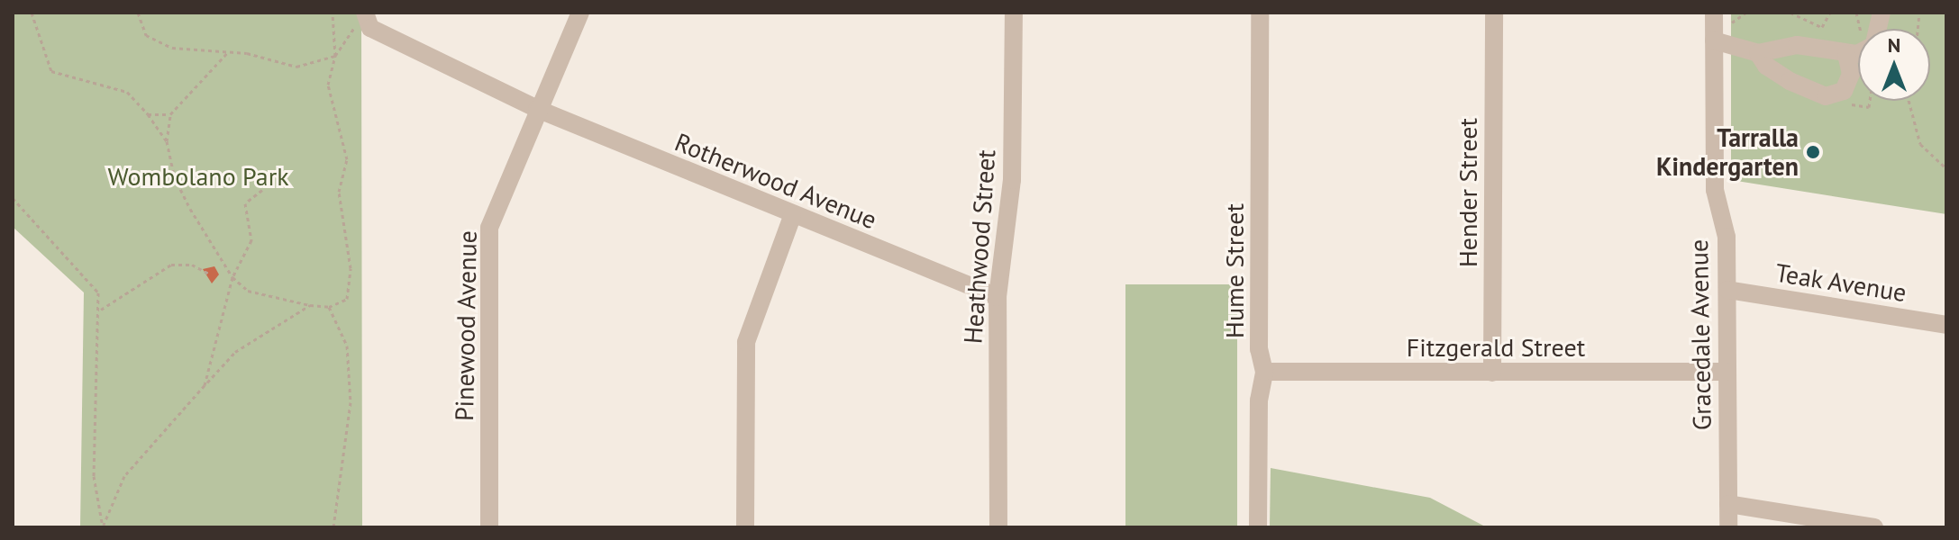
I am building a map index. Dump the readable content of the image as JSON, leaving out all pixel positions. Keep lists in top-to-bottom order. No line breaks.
{"streets":{"street":["Rotherwood Avenue","Hender Street","Heathwood Street","Hume Street","Teak Avenue","Pinewood Avenue","Gracedale Avenue","Fitzgerald Street"]},"crossings":[["Rotherwood Avenue","Heathwood Street"],["Rotherwood Avenue","Pinewood Avenue"],["Hender Street","Fitzgerald Street"],["Hume Street","Fitzgerald Street"],["Teak Avenue","Gracedale Avenue"],["Gracedale Avenue","Fitzgerald Street"]],"parks":["Wombolano Park"],"places":["Tarralla Kindergarten"],"north":"top"}
